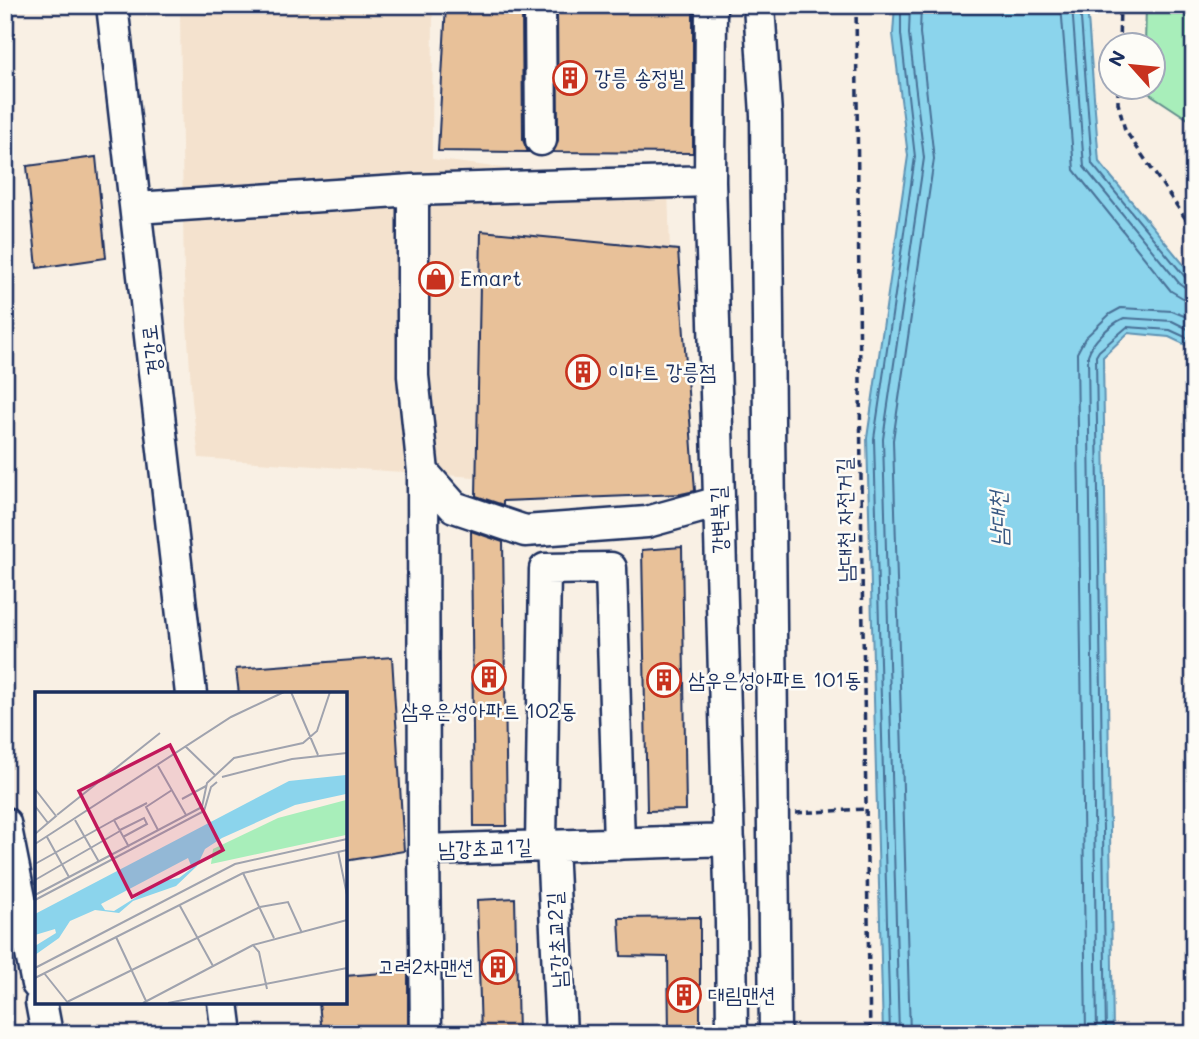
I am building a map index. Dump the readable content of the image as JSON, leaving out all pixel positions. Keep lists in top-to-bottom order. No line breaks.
{"streets":{"street":["경강로","강변북길","남강초교1길","남강초교2길"],"path":["남대천 자전거길"]},"crossings":[["강변북길","남강초교1길"],["남강초교1길","남강초교2길"]],"water":["남대천"],"places":{"building":["강릉 송정빌","이마트 강릉점","삼우은성아파트 102동","삼우은성아파트 101동","고려2차맨션","대림맨션"],"shop":["Emart"]},"north":"top left"}
